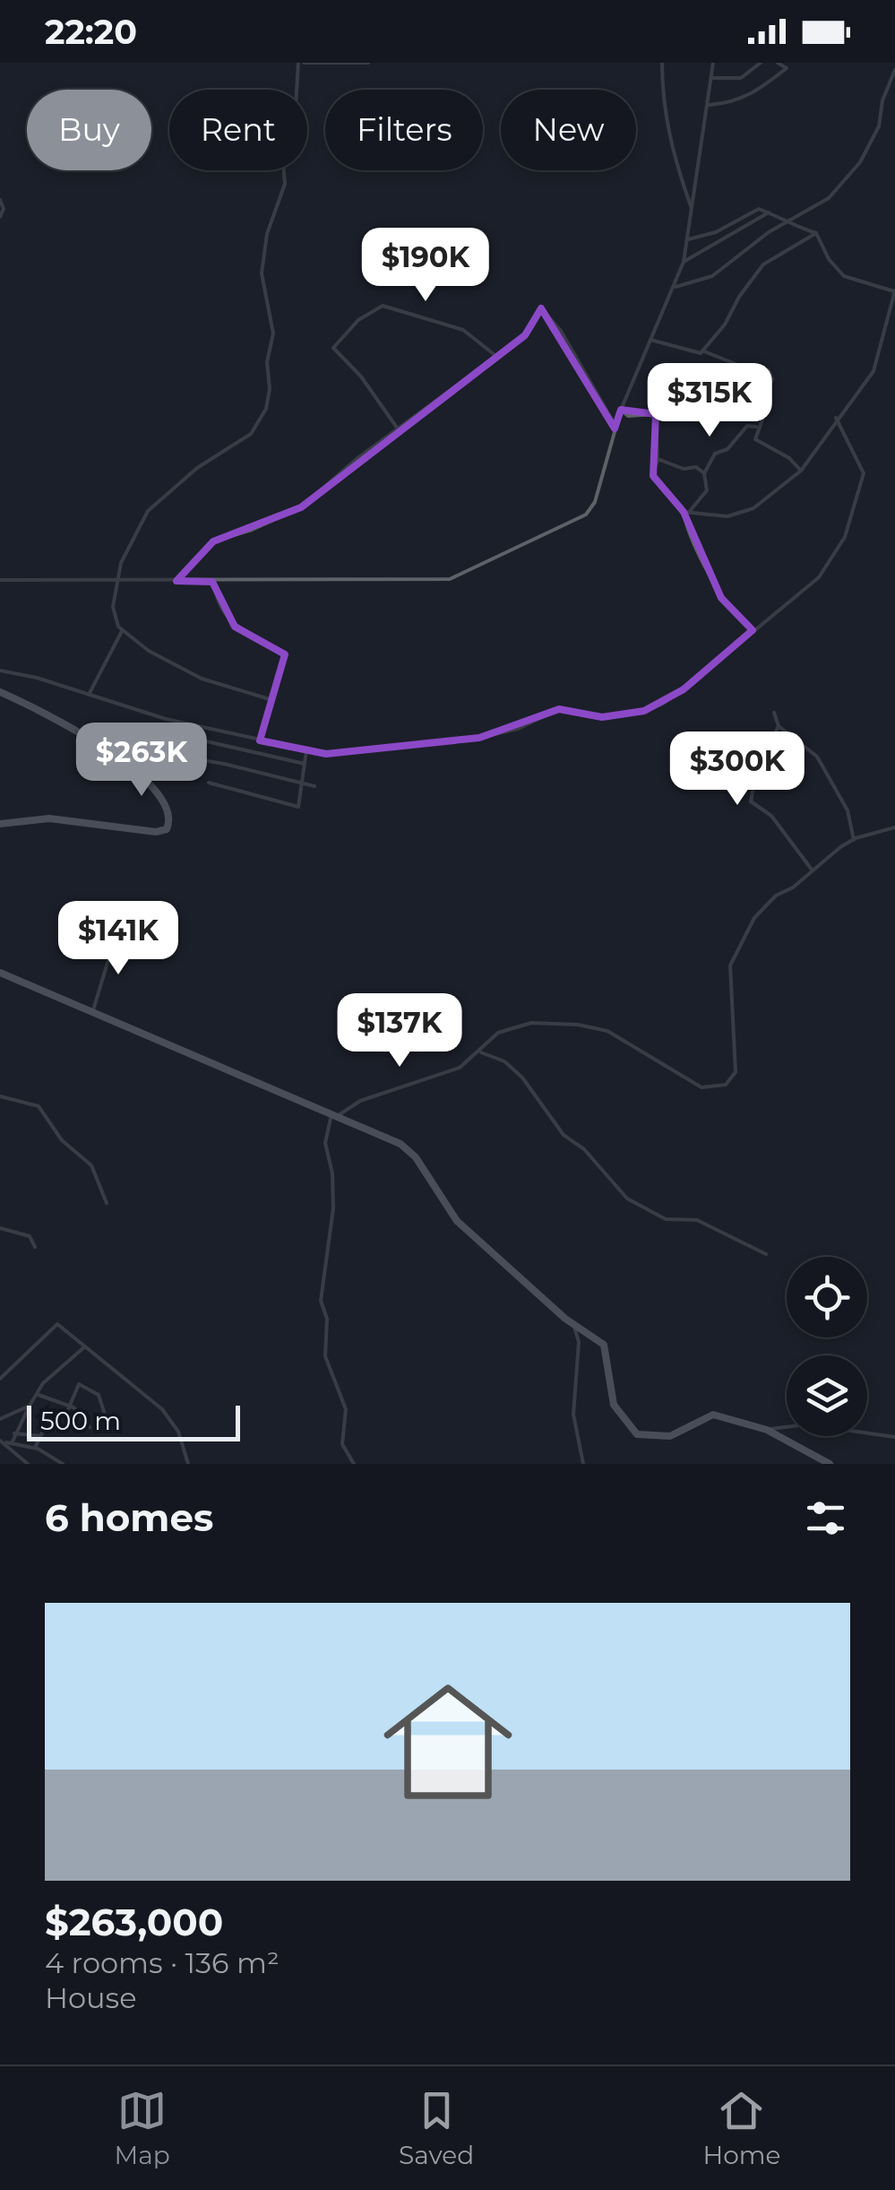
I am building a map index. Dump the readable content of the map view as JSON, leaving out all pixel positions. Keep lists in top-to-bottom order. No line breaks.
{"scale_bar":"500 m","page":{"status":"22:20","chip":["Buy","Rent","Filters","New"],"price":["$190K","$315K","$263K","$300K","$141K","$137K"],"scale":"500 m","heading":"6 homes","list":[{"name":"$263,000","note":"4 rooms · 136 m² · House"}],"tabs":["Map","Saved","Home"]}}
